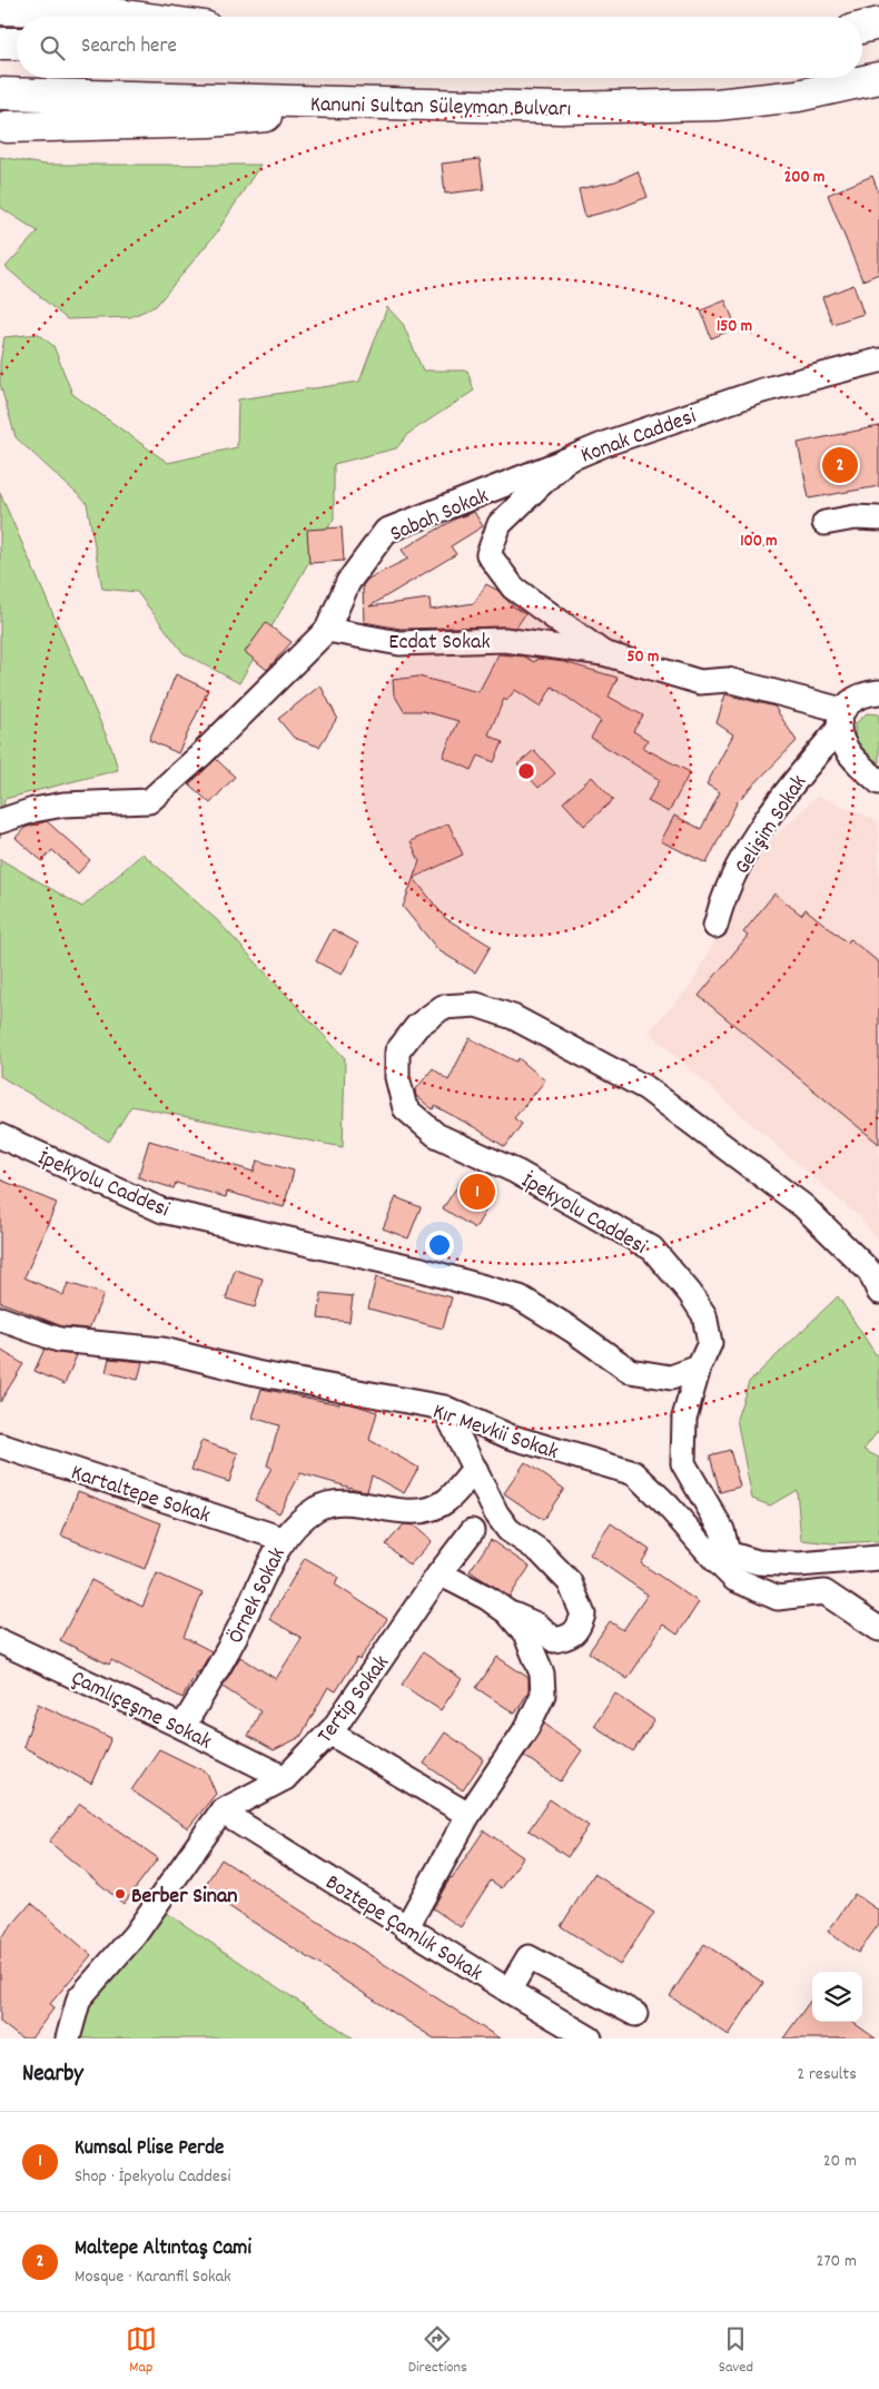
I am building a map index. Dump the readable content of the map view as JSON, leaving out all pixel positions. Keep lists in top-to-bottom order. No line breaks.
{"streets":{"main road":["Kanuni Sultan Süleyman Bulvarı"],"street":["Konak Caddesi","Sabah Sokak","Ecdat Sokak","Gelişim Sokak","İpekyolu Caddesi","Kır Mevkii Sokak","Kartaltepe Sokak","Örnek Sokak","Tertip Sokak","Çamlıçeşme Sokak","Boztepe Çamlık Sokak"]},"crossings":[["Konak Caddesi","Sabah Sokak"],["Konak Caddesi","Ecdat Sokak"],["Sabah Sokak","Ecdat Sokak"],["Ecdat Sokak","Gelişim Sokak"],["Kartaltepe Sokak","Örnek Sokak"],["Örnek Sokak","Çamlıçeşme Sokak"],["Tertip Sokak","Çamlıçeşme Sokak"],["Tertip Sokak","Boztepe Çamlık Sokak"]],"places":["Berber Sinan"],"page":{"search":"Search here","pins":["2","1"],"heading":["Nearby","2 results"],"list":[{"mark":"1","name":"Kumsal Plise Perde","note":"Shop · İpekyolu Caddesi","value":"20 m"},{"mark":"2","name":"Maltepe Altıntaş Cami","note":"Mosque · Karanfil Sokak","value":"270 m"}],"nav":["Map","Directions","Saved"]},"rings":["200 m","150 m","100 m","50 m"]}
